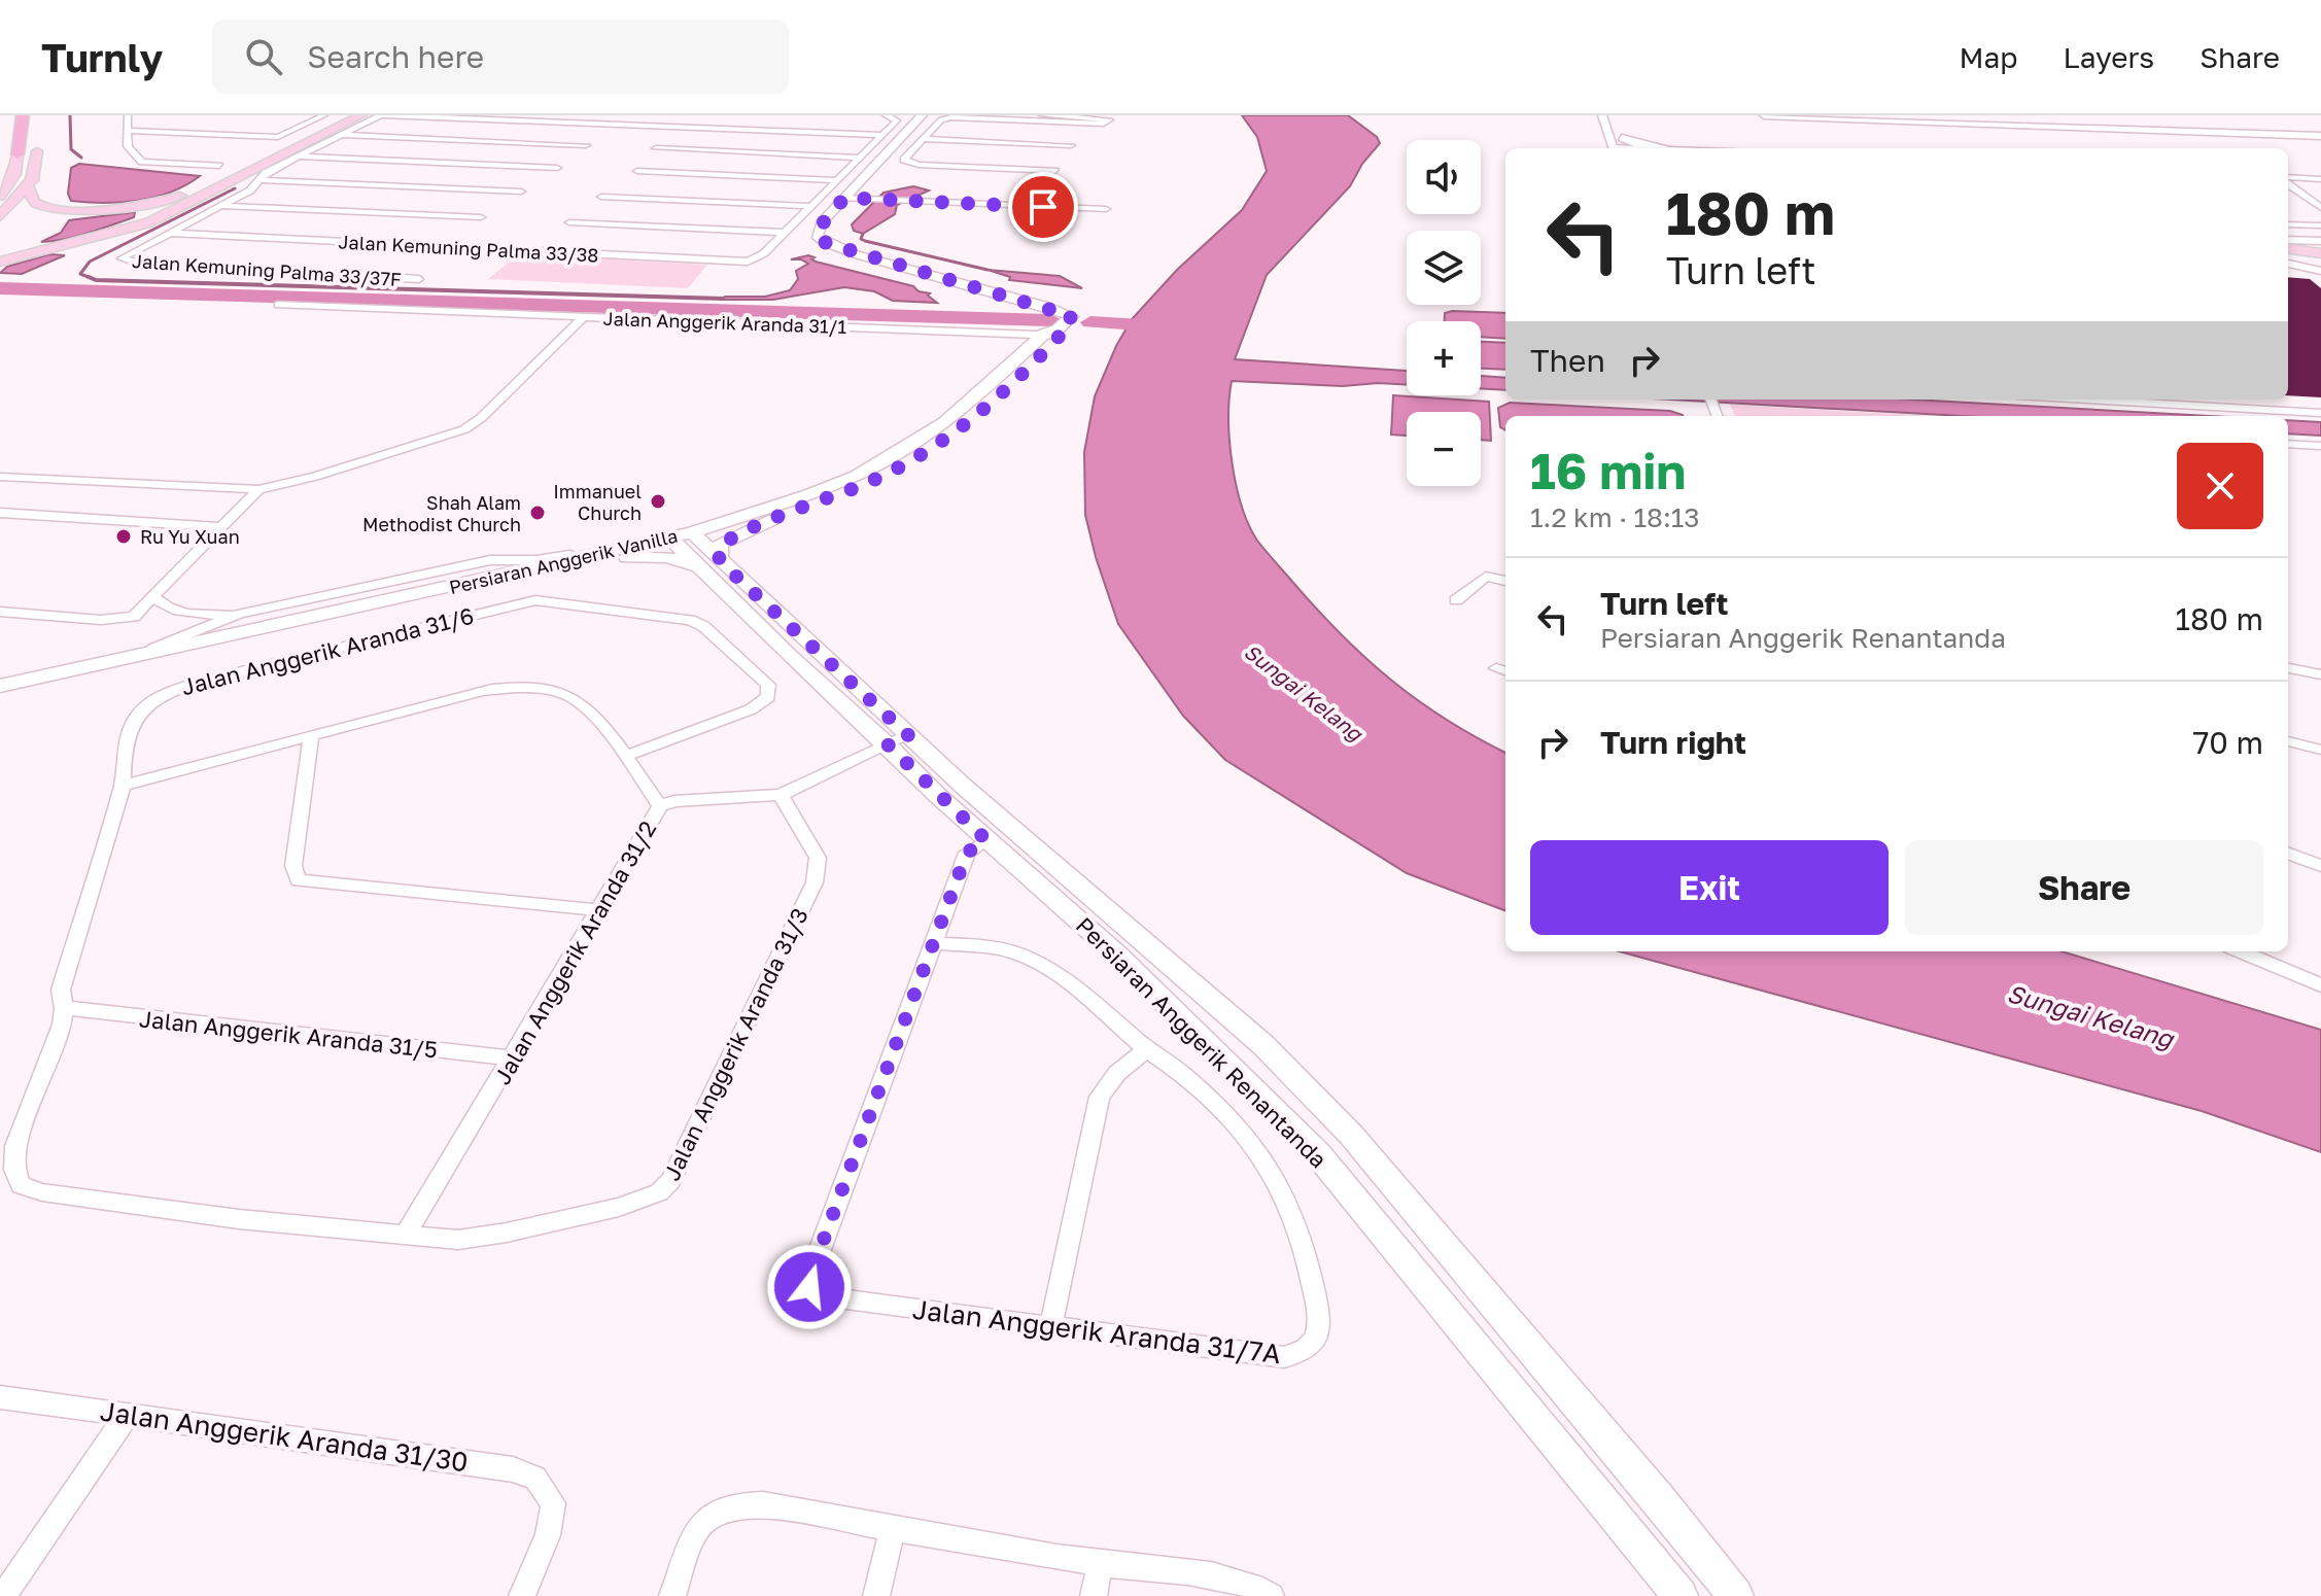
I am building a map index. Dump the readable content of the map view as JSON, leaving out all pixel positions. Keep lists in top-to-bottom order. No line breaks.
{"streets":{"main road":["Persiaran Anggerik Vanilla","Persiaran Anggerik Renantanda"],"street":["Jalan Kemuning Palma 33/38","Jalan Kemuning Palma 33/37F","Jalan Anggerik Aranda 31/1","Jalan Anggerik Aranda 31/6","Jalan Anggerik Aranda 31/2","Jalan Anggerik Aranda 31/5","Jalan Anggerik Aranda 31/3","Jalan Anggerik Aranda 31/7A","Jalan Anggerik Aranda 31/30"]},"crossings":[["Jalan Kemuning Palma 33/38","Jalan Kemuning Palma 33/37F"],["Jalan Anggerik Aranda 31/1","Persiaran Anggerik Vanilla"],["Persiaran Anggerik Vanilla","Persiaran Anggerik Renantanda"],["Jalan Anggerik Aranda 31/6","Jalan Anggerik Aranda 31/2"],["Jalan Anggerik Aranda 31/6","Jalan Anggerik Aranda 31/5"],["Jalan Anggerik Aranda 31/6","Jalan Anggerik Aranda 31/3"],["Jalan Anggerik Aranda 31/2","Jalan Anggerik Aranda 31/5"],["Jalan Anggerik Aranda 31/2","Jalan Anggerik Aranda 31/3"]],"water":["Sungai Kelang"],"places":["Immanuel Church","Shah Alam Methodist Church","Ru Yu Xuan"],"page":{"header":"Turnly","search":"Search here","nav":["Map","Layers","Share"],"map_buttons":["+","−"],"turn":["180 m","Turn left"],"then":"Then","heading":["16 min","1.2 km · 18:13"],"list":[{"name":"Turn left","note":"Persiaran Anggerik Renantanda","value":"180 m"},{"name":"Turn right","value":"70 m"}],"buttons":["Exit","Share"]}}
